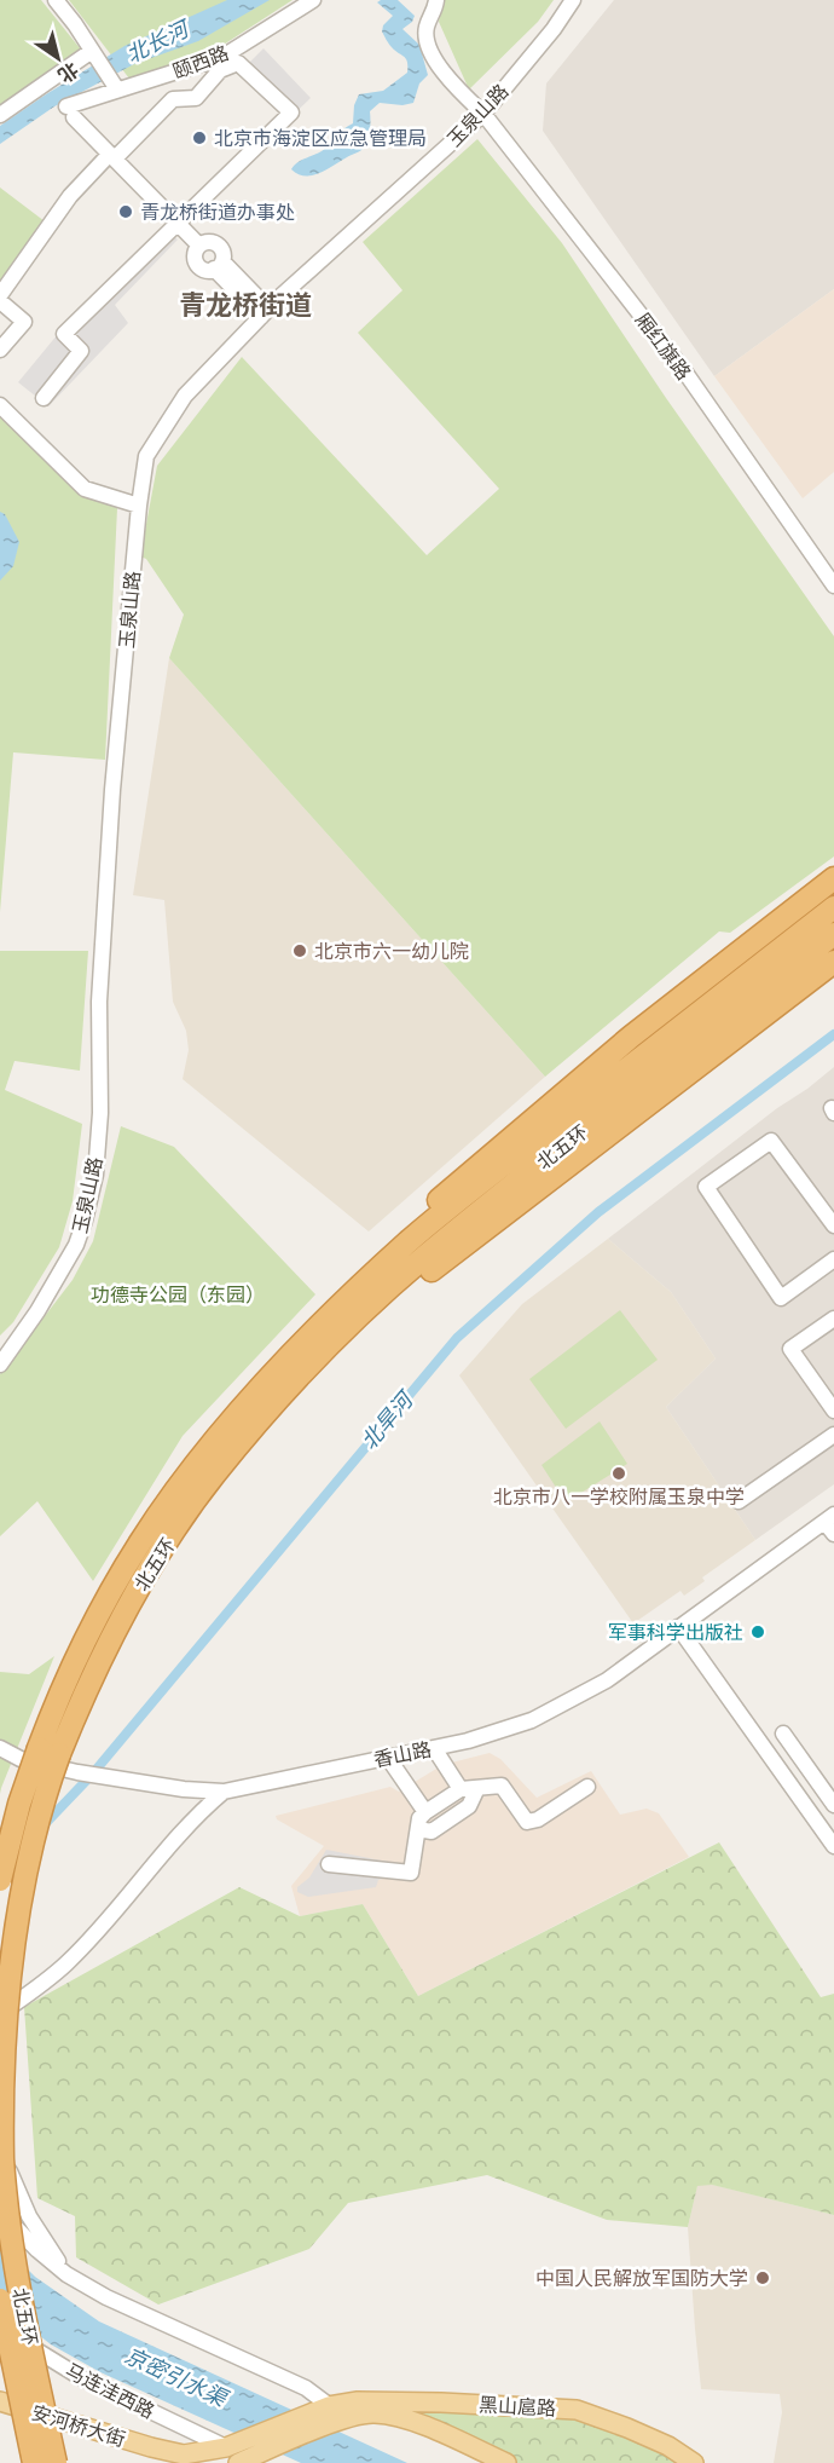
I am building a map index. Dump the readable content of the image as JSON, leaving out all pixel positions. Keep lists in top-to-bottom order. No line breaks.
{"streets":{"highway":["北五环"],"main road":["黑山扈路","安河桥大街"],"street":["颐西路","玉泉山路","厢红旗路","香山路","马连洼西路"]},"crossings":[["玉泉山路","厢红旗路"],["马连洼西路","黑山扈路"],["马连洼西路","安河桥大街"],["黑山扈路","安河桥大街"]],"districts":["青龙桥街道"],"water":["北长河","北旱河","京密引水渠"],"parks":["功德寺公园（东园）"],"places":["北京市海淀区应急管理局","青龙桥街道办事处","北京市六一幼儿院","北京市八一学校附属玉泉中学","军事科学出版社","中国人民解放军国防大学"],"north":"bottom right"}
